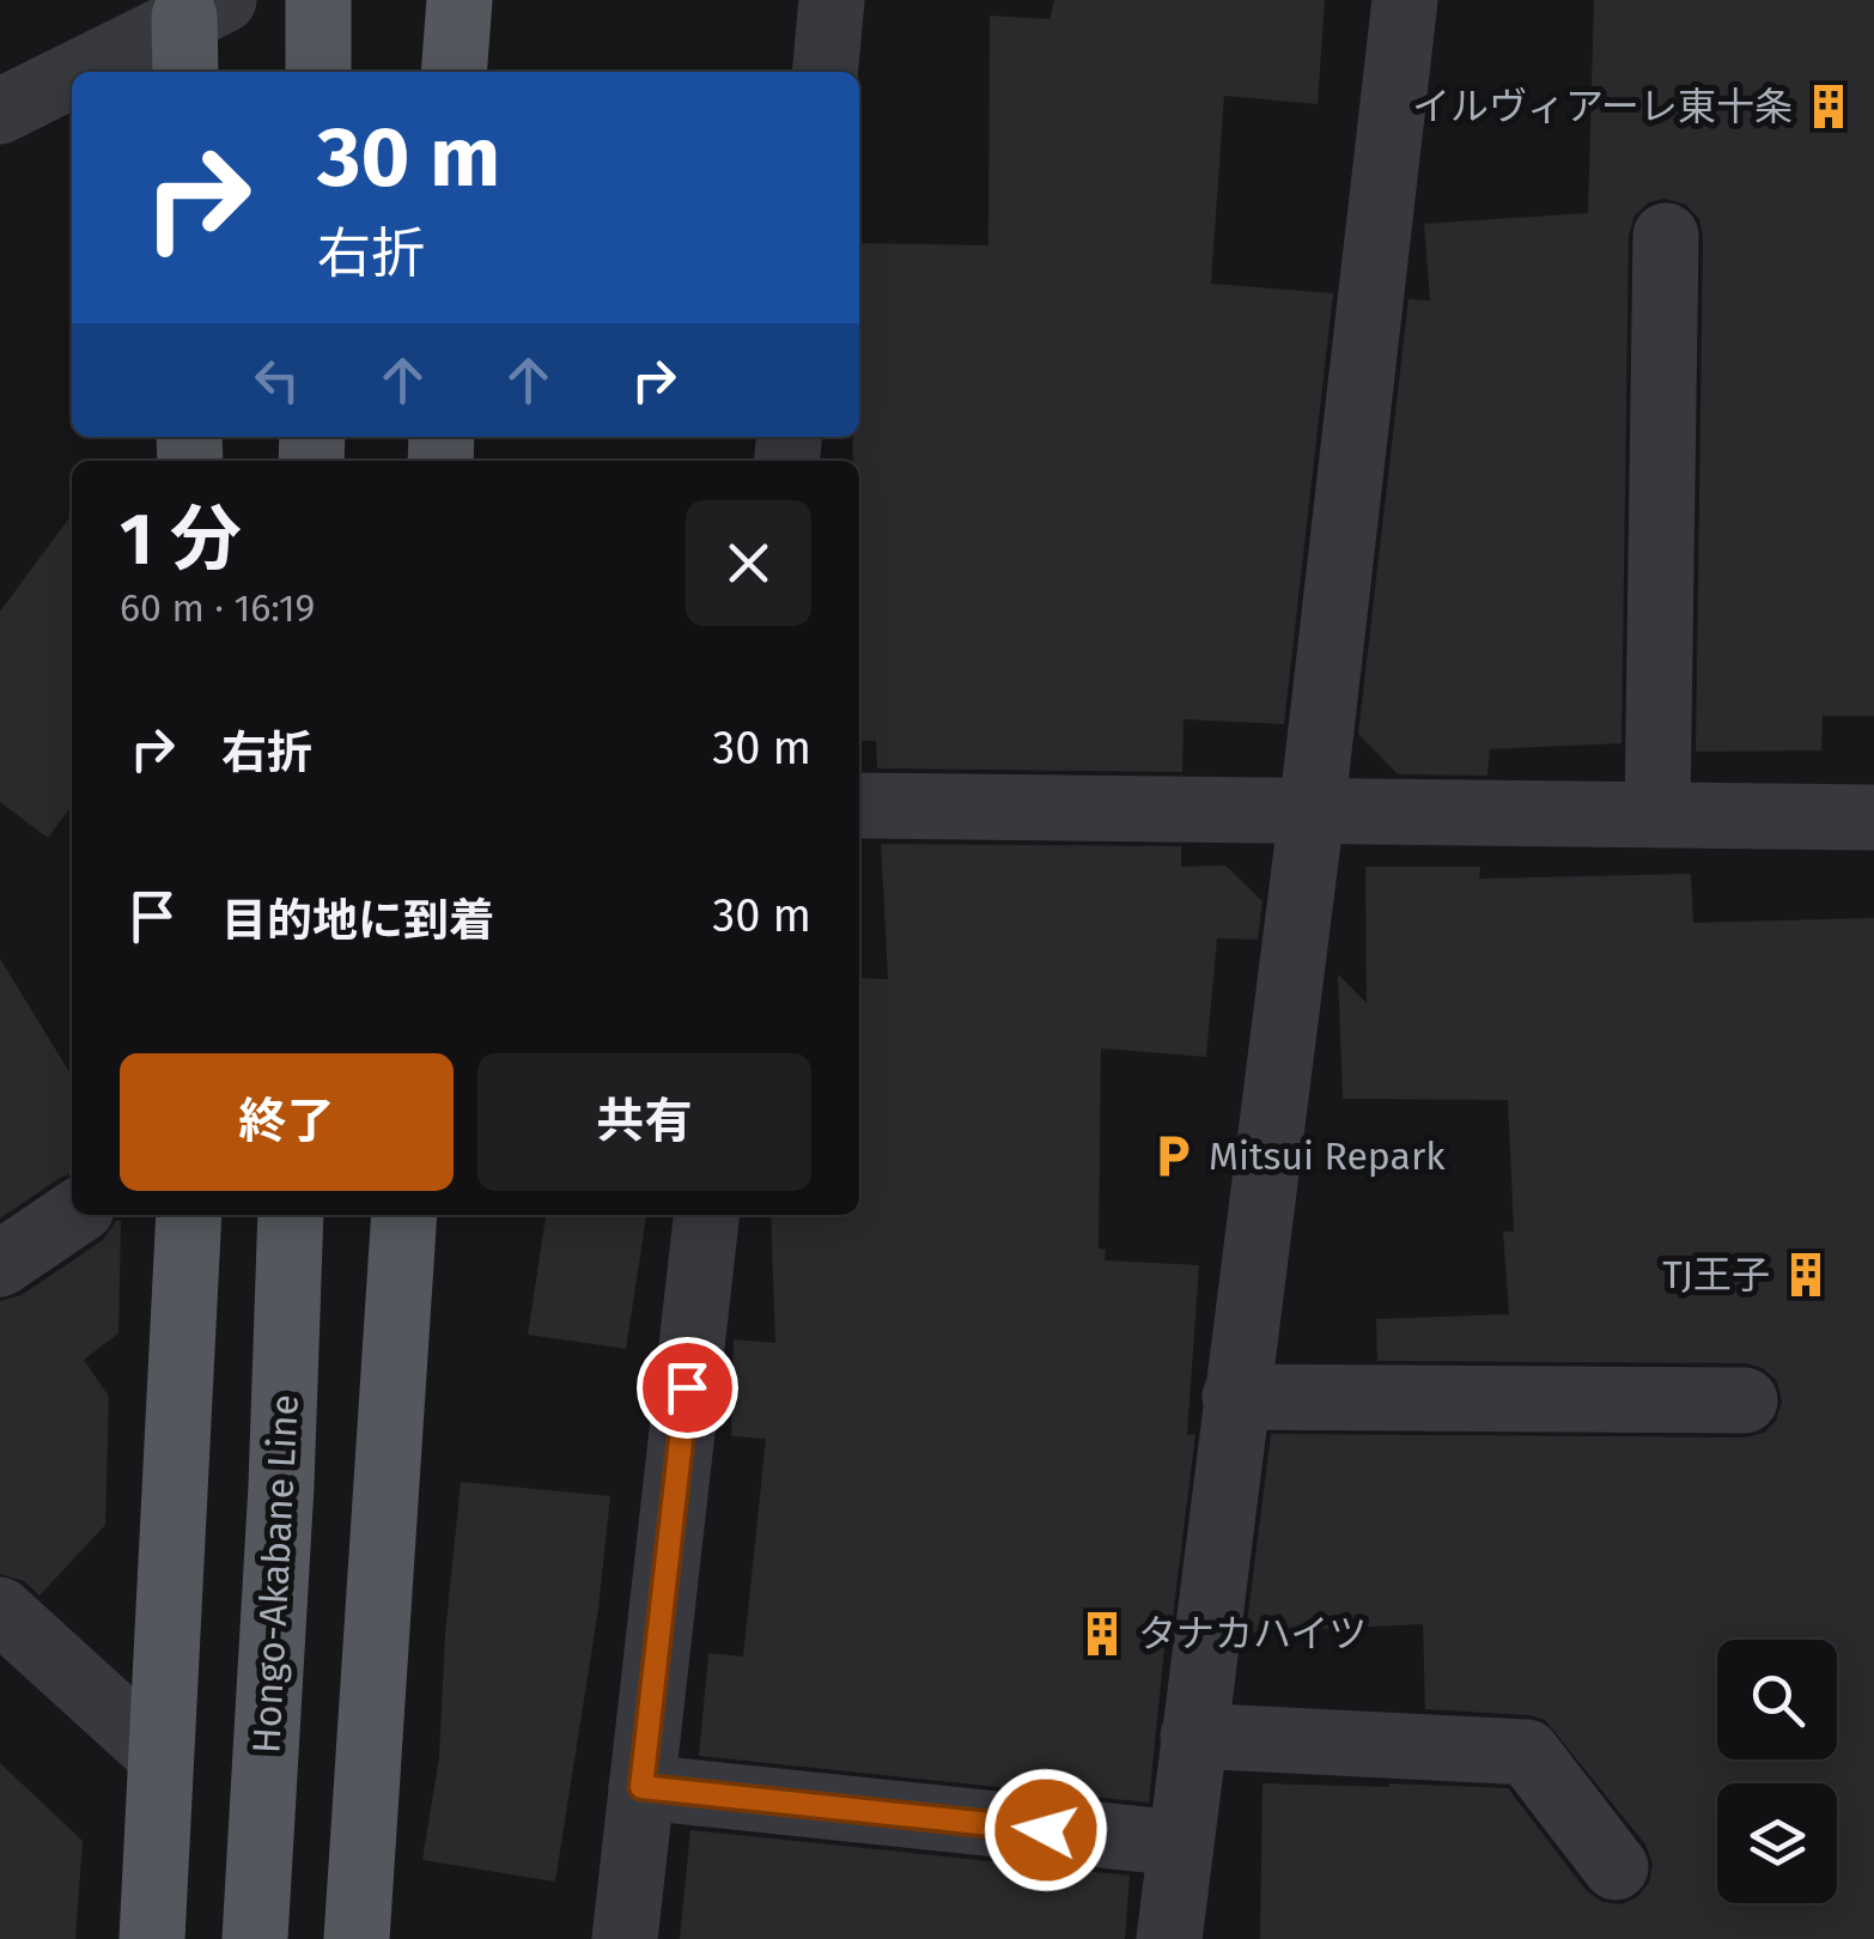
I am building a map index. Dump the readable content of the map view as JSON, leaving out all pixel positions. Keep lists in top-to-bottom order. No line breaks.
{"streets":{"main road":["Hongo-Akabane Line"]},"places":{"building":["イルヴィアーレ東十条","TJ王子","タナカハイツ"],"parking":["Mitsui Repark"]},"page":{"turn":["30 m","右折"],"heading":["1 分","60 m · 16:19"],"list":[{"name":"右折","value":"30 m"},{"name":"目的地に到着","value":"30 m"}],"buttons":["終了","共有"]}}
